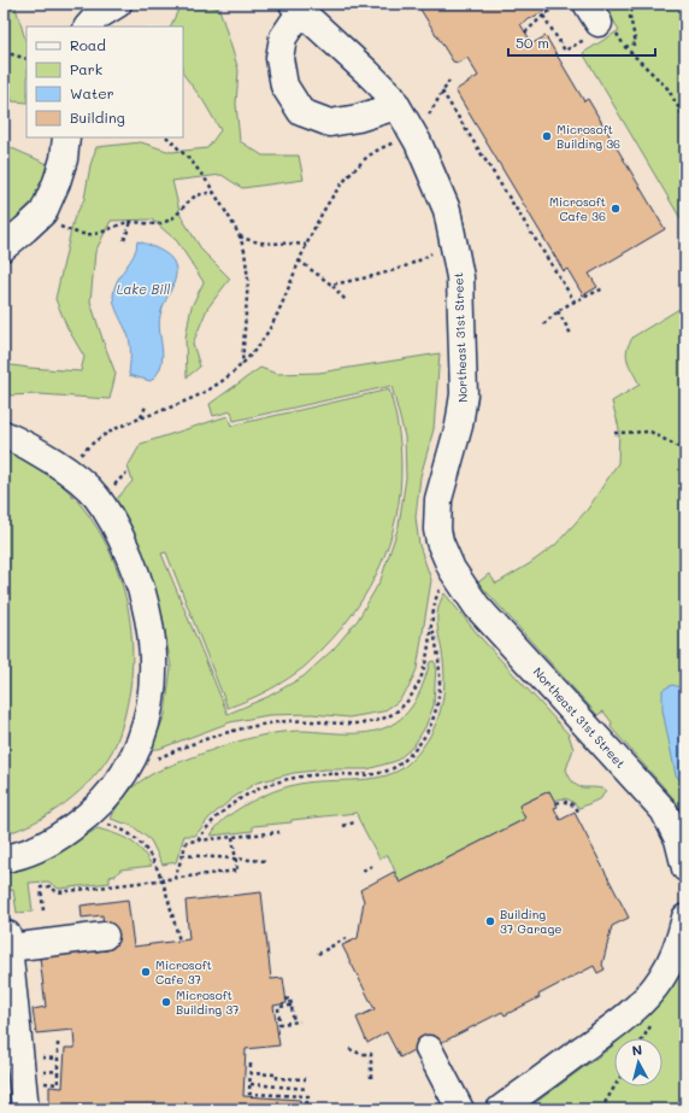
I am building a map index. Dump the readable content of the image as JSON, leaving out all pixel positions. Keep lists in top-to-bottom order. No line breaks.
{"streets":{"street":["Northeast 31st Street"]},"water":["Lake Bill"],"places":["Microsoft Building 36","Microsoft Cafe 36","Building 37 Garage","Microsoft Cafe 37","Microsoft Building 37"],"legend":["Road","Park","Water","Building"],"scale_bar":"50 m","north":"top"}
